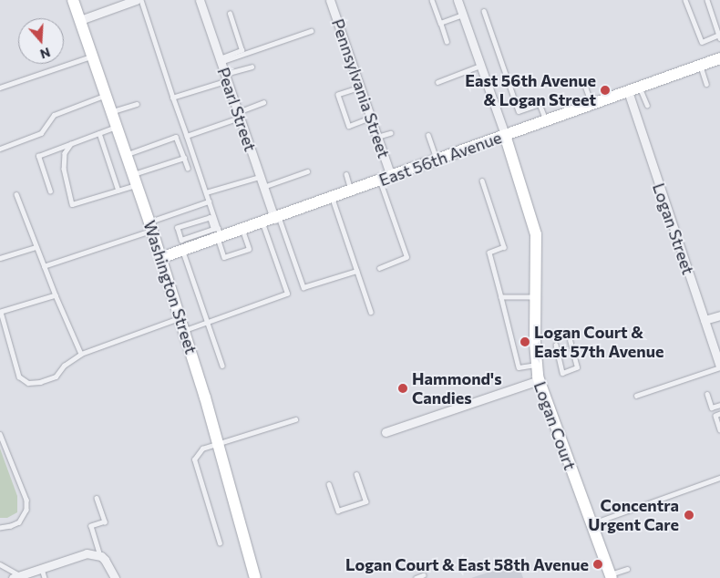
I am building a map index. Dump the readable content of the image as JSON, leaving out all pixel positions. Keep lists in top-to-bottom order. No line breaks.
{"streets":{"street":["Pennsylvania Street","Pearl Street","East 56th Avenue","Logan Street","Washington Street","Logan Court"]},"crossings":[["Pennsylvania Street","East 56th Avenue"],["Pearl Street","East 56th Avenue"],["East 56th Avenue","Logan Street"],["East 56th Avenue","Washington Street"],["East 56th Avenue","Logan Court"]],"places":["East 56th Avenue & Logan Street","Logan Court & East 57th Avenue","Hammond's Candies","Concentra Urgent Care","Logan Court & East 58th Avenue"],"north":"bottom"}
